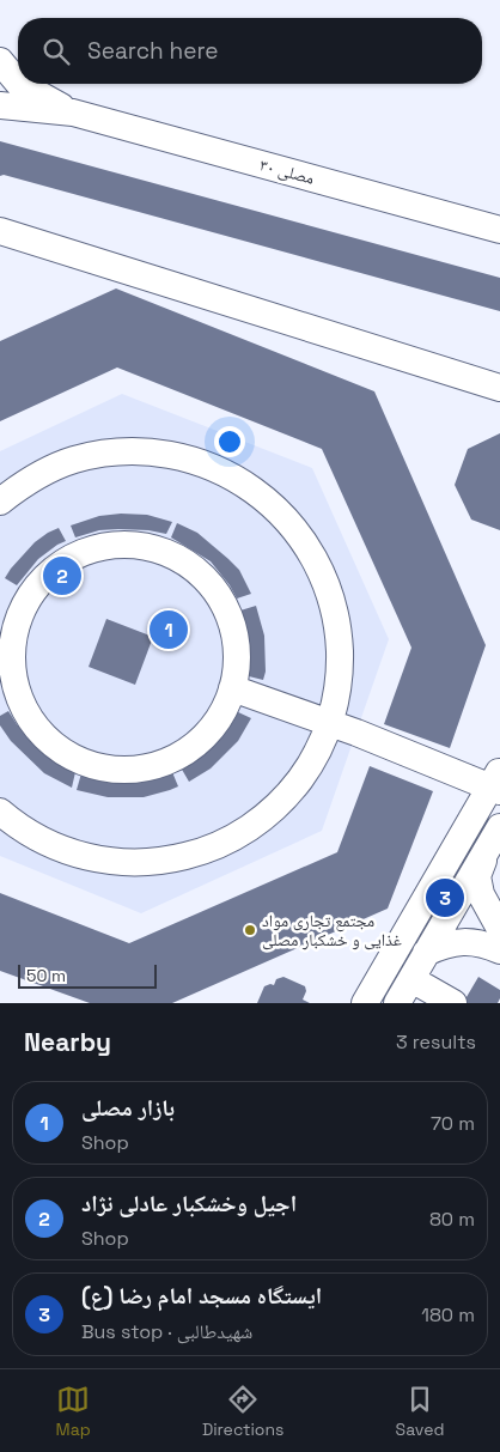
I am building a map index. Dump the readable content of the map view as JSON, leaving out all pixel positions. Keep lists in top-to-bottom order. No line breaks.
{"streets":{"street":["مصلی ۳۰"]},"places":["مجتمع تجاری مواد غذایی و خشکبار مصلی"],"scale_bar":"50 m","page":{"search":"Search here","pins":["2","1","3"],"scale":"50 m","heading":["Nearby","3 results"],"list":[{"mark":"1","name":"بازار مصلى","note":"Shop","value":"70 m"},{"mark":"2","name":"اجیل وخشکبار عادلی نژاد","note":"Shop","value":"80 m"},{"mark":"3","name":"ایستگاه مسجد امام رضا (ع)","note":"Bus stop · شهیدطالبی","value":"180 m"}],"nav":["Map","Directions","Saved"]}}
